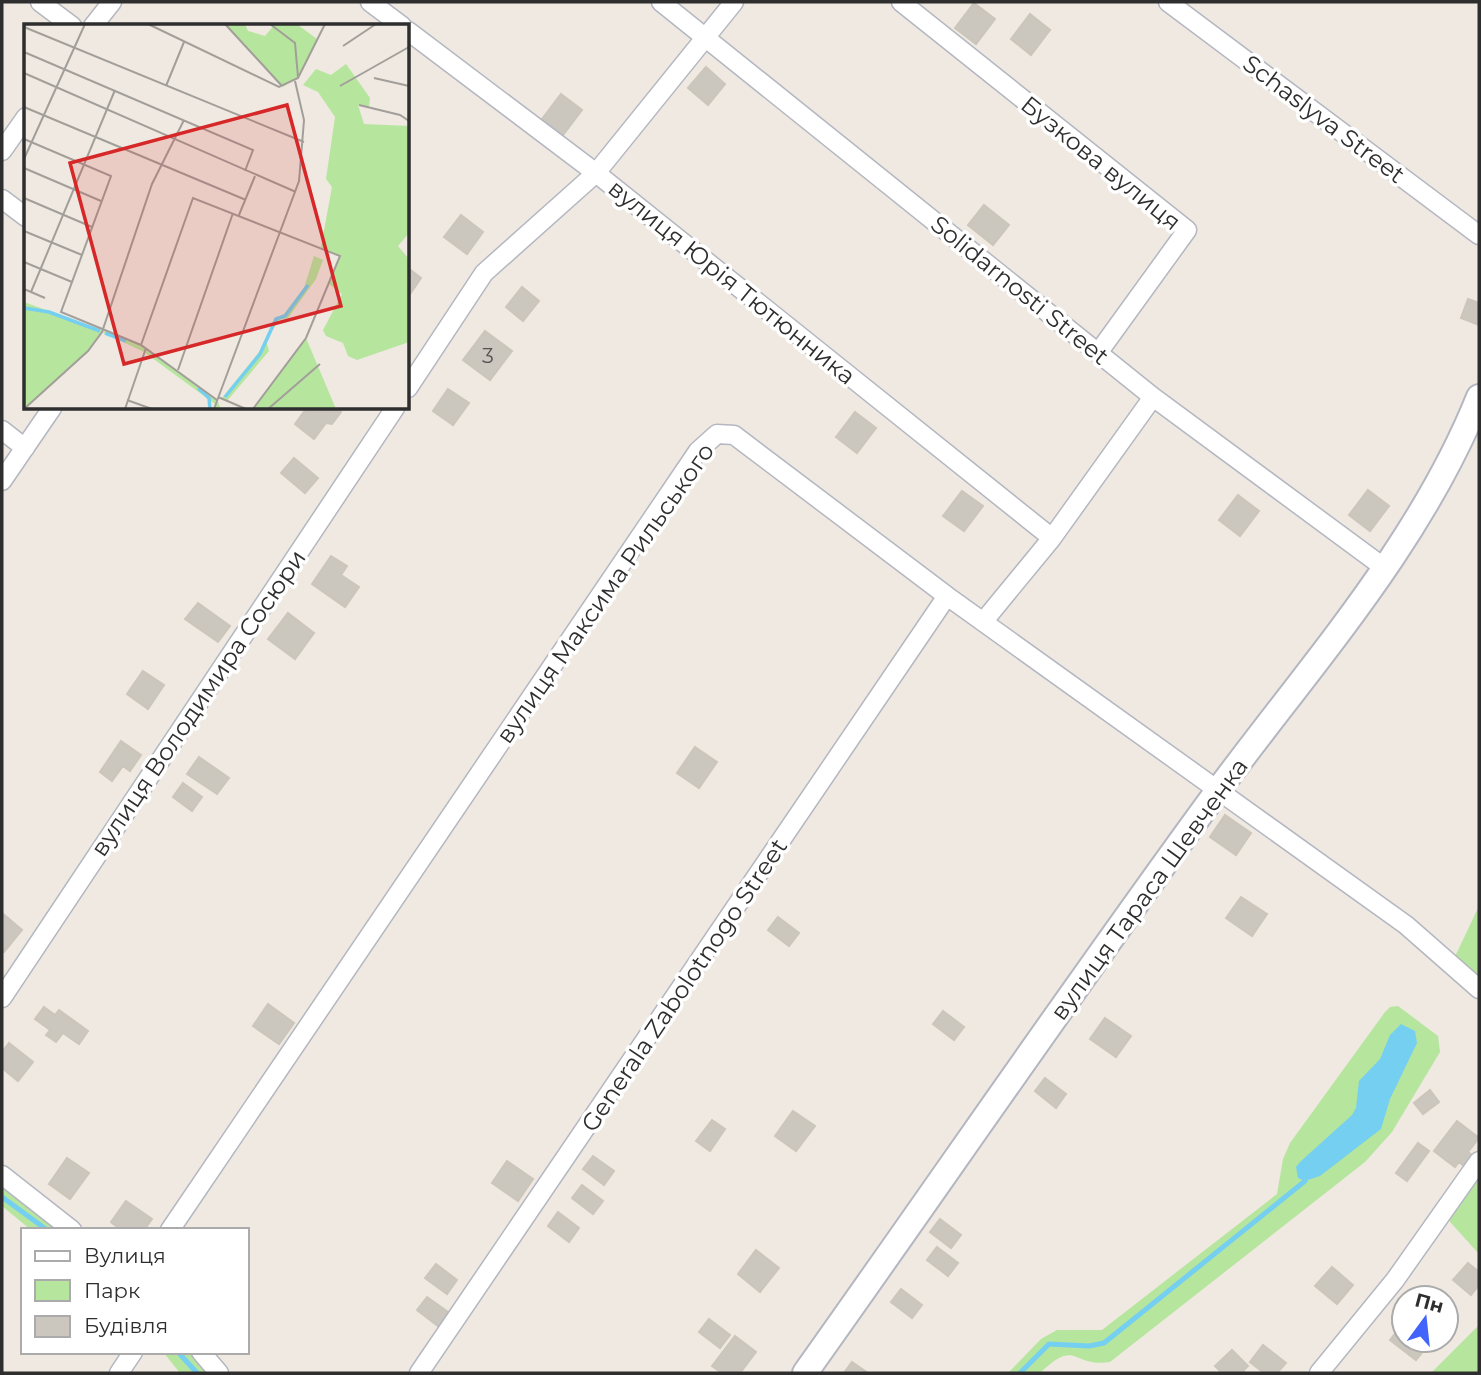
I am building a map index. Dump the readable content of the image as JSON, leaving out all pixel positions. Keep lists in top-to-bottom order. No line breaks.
{"streets":{"street":["Schaslyva Street","Бузкова вулиця","вулиця Юрія Тютюнника","Solidarnosti Street","вулиця Максима Рильського","вулиця Володимира Сосюри","вулиця Тараса Шевченка","Generala Zabolotnogo Street"]},"crossings":[["Бузкова вулиця","Solidarnosti Street"],["Solidarnosti Street","вулиця Тараса Шевченка"],["вулиця Максима Рильського","вулиця Тараса Шевченка"],["вулиця Максима Рильського","Generala Zabolotnogo Street"]],"house_numbers":["3"],"legend":["Вулиця","Парк","Будівля"],"north":"top"}
